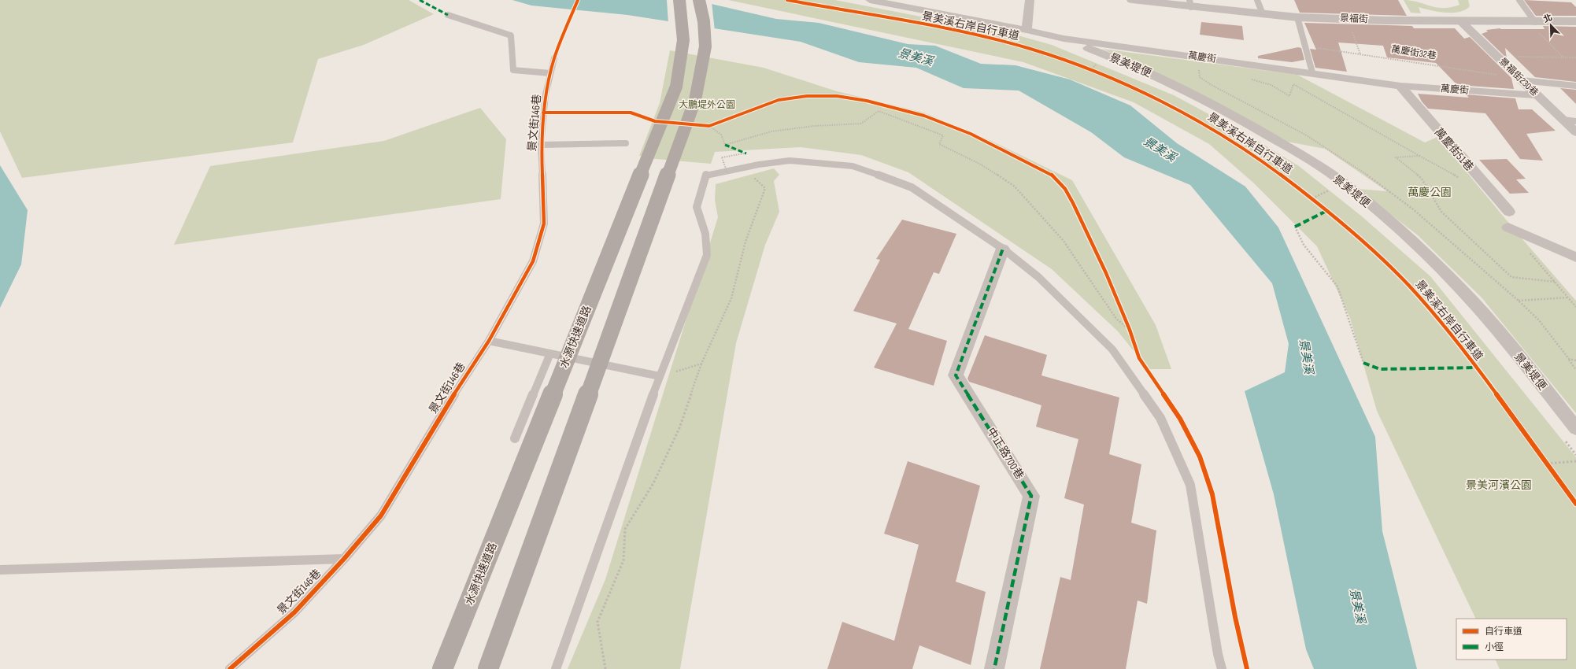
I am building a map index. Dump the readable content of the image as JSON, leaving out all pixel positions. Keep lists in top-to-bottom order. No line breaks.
{"streets":{"highway":["水源快速道路"],"street":["景福街","萬慶街","景美堤便","景福街230巷","萬慶街51巷","中正路700巷"],"lane":["景文街146巷"],"path":["萬慶街32巷"],"cycle path":["景美溪右岸自行車道"]},"crossings":[["景福街","景福街230巷"],["萬慶街32巷","景福街230巷"],["萬慶街","景美堤便"],["萬慶街","景福街230巷"],["萬慶街","萬慶街51巷"]],"water":["景美溪"],"parks":["大鵬堤外公園","萬慶公園","景美河濱公園"],"legend":["自行車道","小徑"],"north":"top left"}
